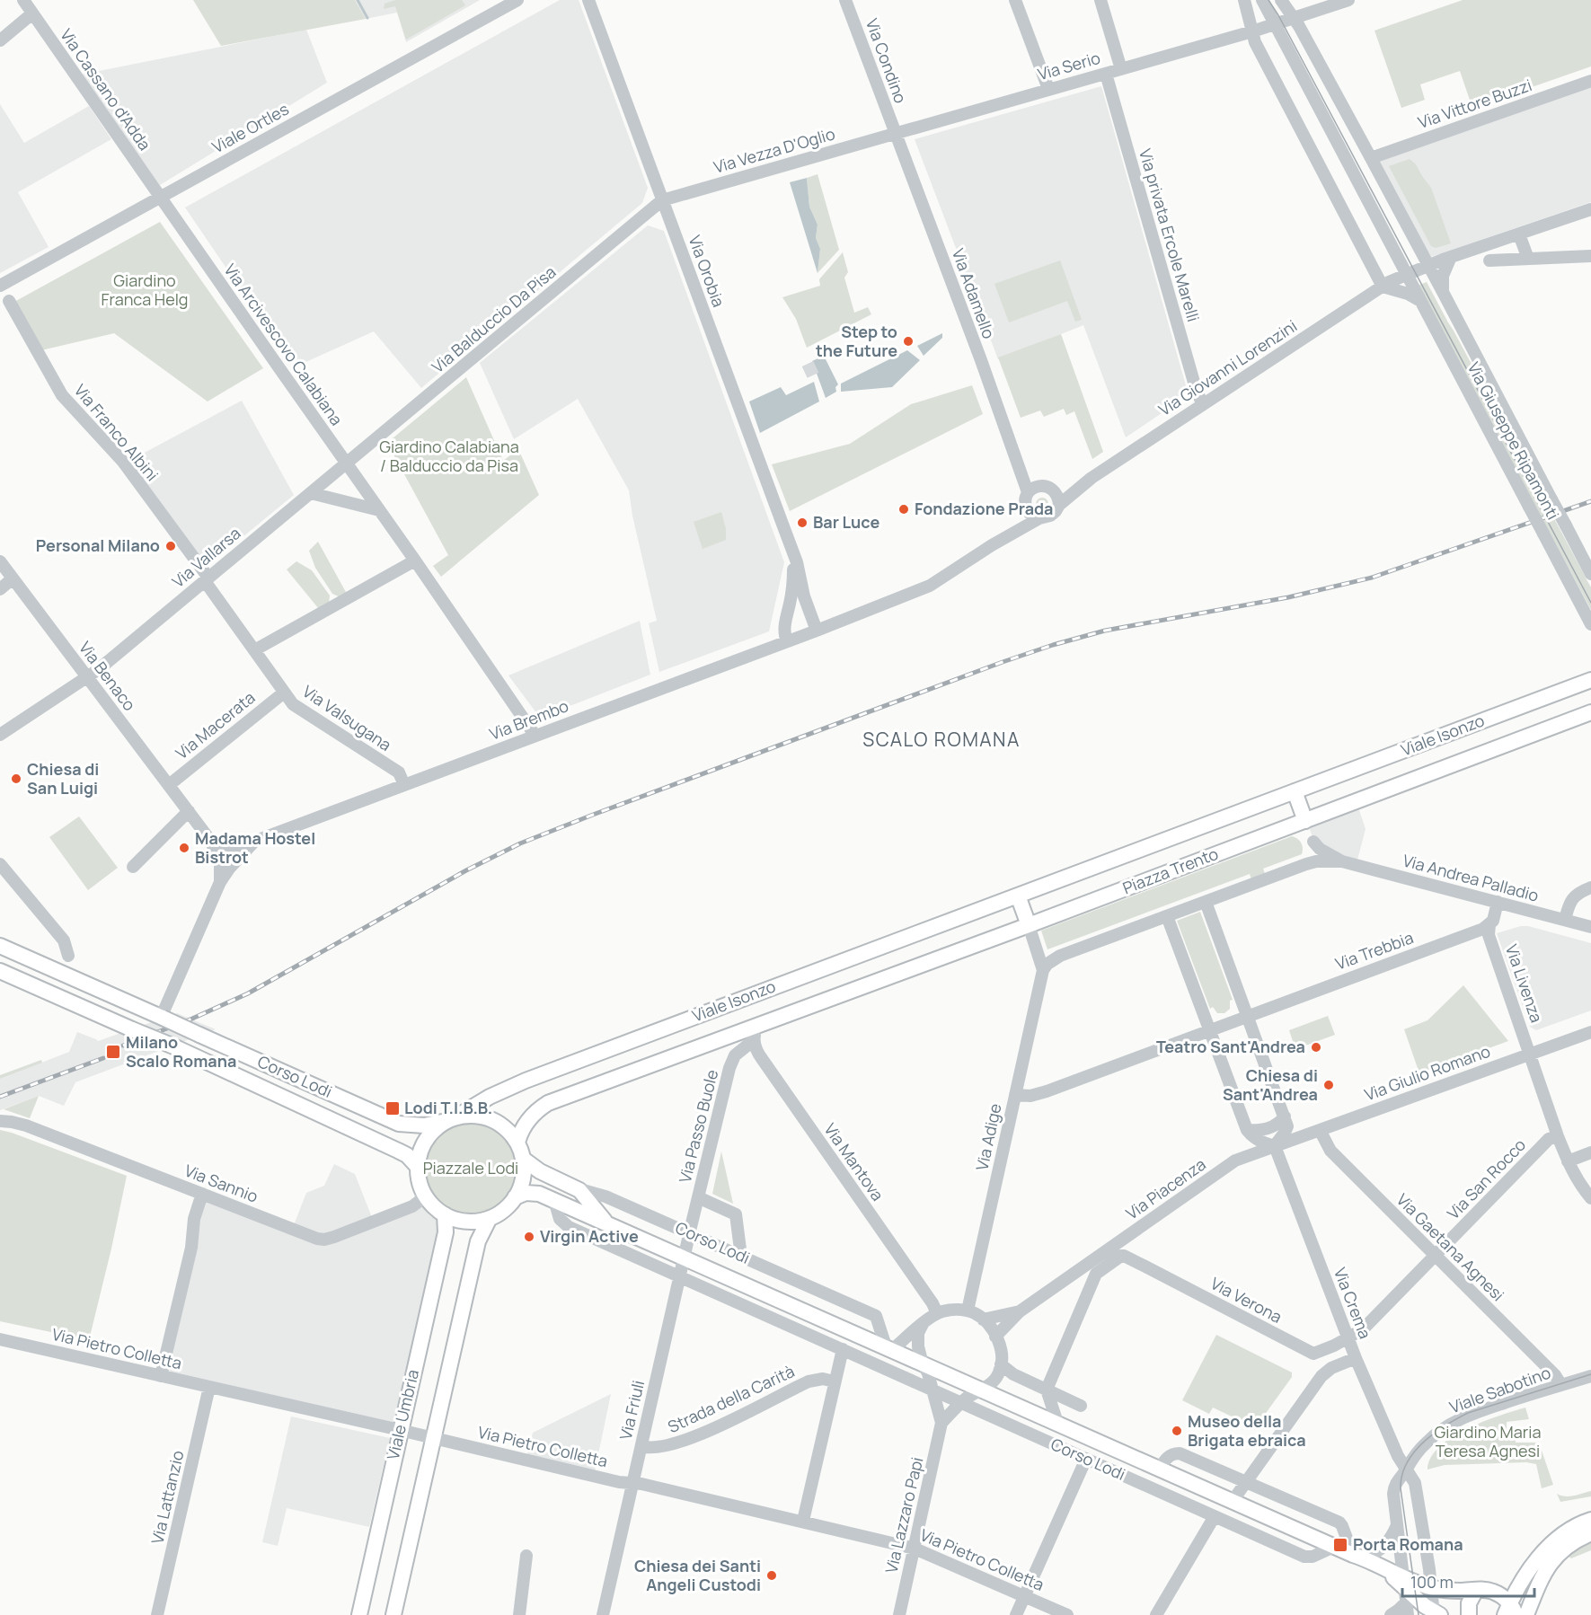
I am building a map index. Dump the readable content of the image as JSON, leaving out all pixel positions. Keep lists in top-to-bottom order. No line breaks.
{"streets":{"main road":["Viale Isonzo","Piazza Trento","Corso Lodi","Viale Umbria"],"street":["Via Condino","Via Serio","Via Cassano d'Adda","Via Vittore Buzzi","Viale Ortles","Via Vezza D'Oglio","Via privata Ercole Marelli","Via Orobia","Via Adamello","Via Balduccio Da Pisa","Via Arcivescovo Calabiana","Via Giovanni Lorenzini","Via Franco Albini","Via Giuseppe Ripamonti","Via Vallarsa","Via Benaco","Via Valsugana","Via Brembo","Via Macerata","Via Andrea Palladio","Via Trebbia","Via Livenza","Via Giulio Romano","Via Passo Buole","Via Adige","Via Mantova","Via San Rocco","Via Sannio","Via Piacenza","Via Gaetana Agnesi","Via Verona","Via Crema","Via Pietro Colletta","Viale Sabotino","Strada della Carità","Via Friuli","Via Lattanzio","Via Lazzaro Papi"]},"crossings":[["Via Condino","Via Serio"],["Via Condino","Via Vezza D'Oglio"],["Via Condino","Via Adamello"],["Via Serio","Via Vezza D'Oglio"],["Via Serio","Via privata Ercole Marelli"],["Via Serio","Via Adamello"],["Via Cassano d'Adda","Viale Ortles"],["Via Cassano d'Adda","Via Arcivescovo Calabiana"],["Via Vittore Buzzi","Via Giuseppe Ripamonti"],["Viale Ortles","Via Arcivescovo Calabiana"],["Via Vezza D'Oglio","Via Orobia"],["Via Vezza D'Oglio","Via Adamello"],["Via Vezza D'Oglio","Via Balduccio Da Pisa"],["Via privata Ercole Marelli","Via Giovanni Lorenzini"],["Via Orobia","Via Balduccio Da Pisa"],["Via Orobia","Via Giovanni Lorenzini"],["Via Orobia","Via Brembo"],["Via Adamello","Via Giovanni Lorenzini"],["Via Balduccio Da Pisa","Via Arcivescovo Calabiana"],["Via Balduccio Da Pisa","Via Vallarsa"],["Via Arcivescovo Calabiana","Via Vallarsa"],["Via Arcivescovo Calabiana","Via Brembo"],["Via Giovanni Lorenzini","Via Giuseppe Ripamonti"],["Via Giovanni Lorenzini","Via Brembo"],["Via Franco Albini","Via Vallarsa"],["Via Franco Albini","Via Valsugana"],["Via Vallarsa","Via Benaco"],["Via Vallarsa","Via Valsugana"],["Via Benaco","Via Brembo"],["Via Benaco","Via Macerata"],["Via Valsugana","Via Brembo"],["Via Valsugana","Via Macerata"],["Via Brembo","Corso Lodi"],["Viale Isonzo","Piazza Trento"],["Viale Isonzo","Corso Lodi"],["Viale Isonzo","Via Passo Buole"],["Viale Isonzo","Via Mantova"],["Viale Isonzo","Via Sannio"],["Viale Isonzo","Viale Umbria"],["Via Trebbia","Via Livenza"],["Via Livenza","Via Giulio Romano"],["Via Livenza","Via San Rocco"],["Via Giulio Romano","Via Piacenza"],["Via Giulio Romano","Via Gaetana Agnesi"],["Via Giulio Romano","Via Crema"],["Corso Lodi","Via Passo Buole"],["Corso Lodi","Via Adige"],["Corso Lodi","Via Mantova"],["Corso Lodi","Via Sannio"],["Corso Lodi","Via Piacenza"],["Corso Lodi","Viale Sabotino"],["Corso Lodi","Via Friuli"],["Corso Lodi","Viale Umbria"],["Corso Lodi","Via Lazzaro Papi"],["Via Passo Buole","Via Mantova"],["Via Passo Buole","Via Friuli"],["Via Adige","Via Mantova"],["Via Adige","Via Piacenza"],["Via Adige","Via Lazzaro Papi"],["Via Mantova","Via Piacenza"],["Via Mantova","Via Lazzaro Papi"],["Via San Rocco","Via Gaetana Agnesi"],["Via San Rocco","Via Crema"],["Via Sannio","Viale Umbria"],["Via Piacenza","Via Crema"],["Via Piacenza","Via Lazzaro Papi"],["Via Gaetana Agnesi","Viale Sabotino"],["Via Crema","Viale Sabotino"],["Via Pietro Colletta","Via Friuli"],["Via Pietro Colletta","Viale Umbria"],["Via Pietro Colletta","Via Lattanzio"],["Via Pietro Colletta","Via Lazzaro Papi"],["Strada della Carità","Via Friuli"]],"districts":["SCALO ROMANA"],"parks":["Giardino Franca Helg","Giardino Calabiana / Balduccio da Pisa","Piazzale Lodi","Giardino Maria Teresa Agnesi"],"places":{"other":["Step to the Future","Fondazione Prada","Bar Luce","Personal Milano","Chiesa di San Luigi","Madama Hostel Bistrot","Teatro Sant'Andrea","Chiesa di Sant'Andrea","Virgin Active","Museo della Brigata ebraica","Chiesa dei Santi Angeli Custodi"],"transit":["Milano Scalo Romana","Lodi T.I.B.B.","Porta Romana"]},"scale_bar":"100 m"}
